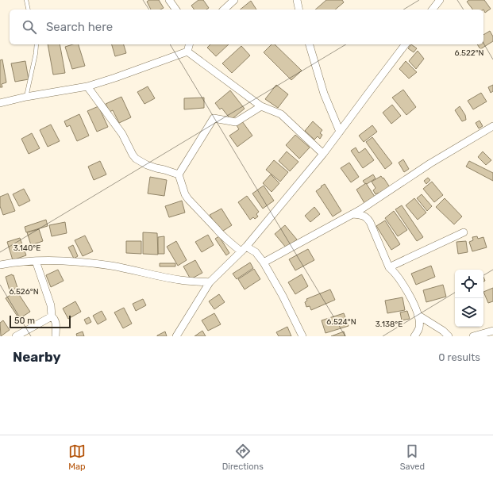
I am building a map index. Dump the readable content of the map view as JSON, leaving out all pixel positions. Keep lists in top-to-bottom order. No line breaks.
{"scale_bar":"50 m","page":{"search":"Search here","scale":"50 m","heading":["Nearby","0 results"],"nav":["Map","Directions","Saved"]},"coordinates":["6.522°N","3.140°E","6.526°N","6.524°N","3.138°E"]}
